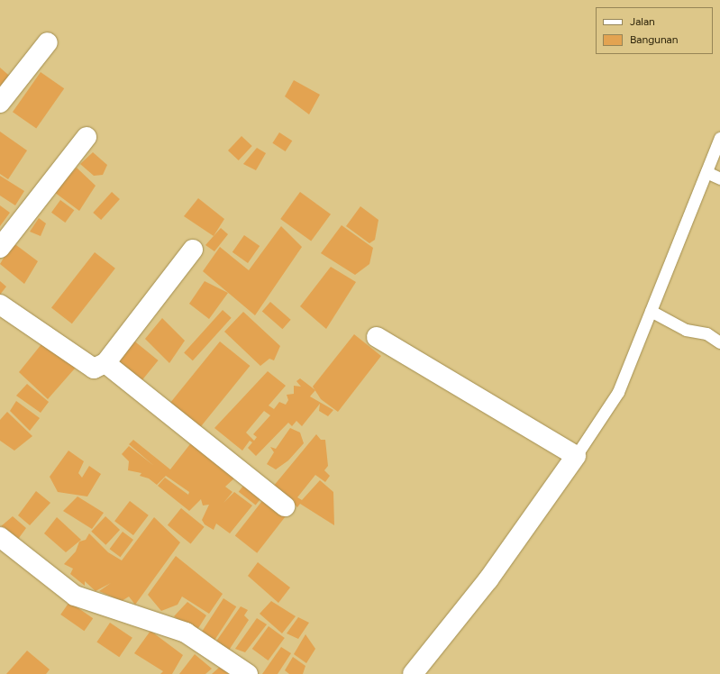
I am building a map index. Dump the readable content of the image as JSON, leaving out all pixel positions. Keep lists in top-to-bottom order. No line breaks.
{"legend":["Jalan","Bangunan"]}
